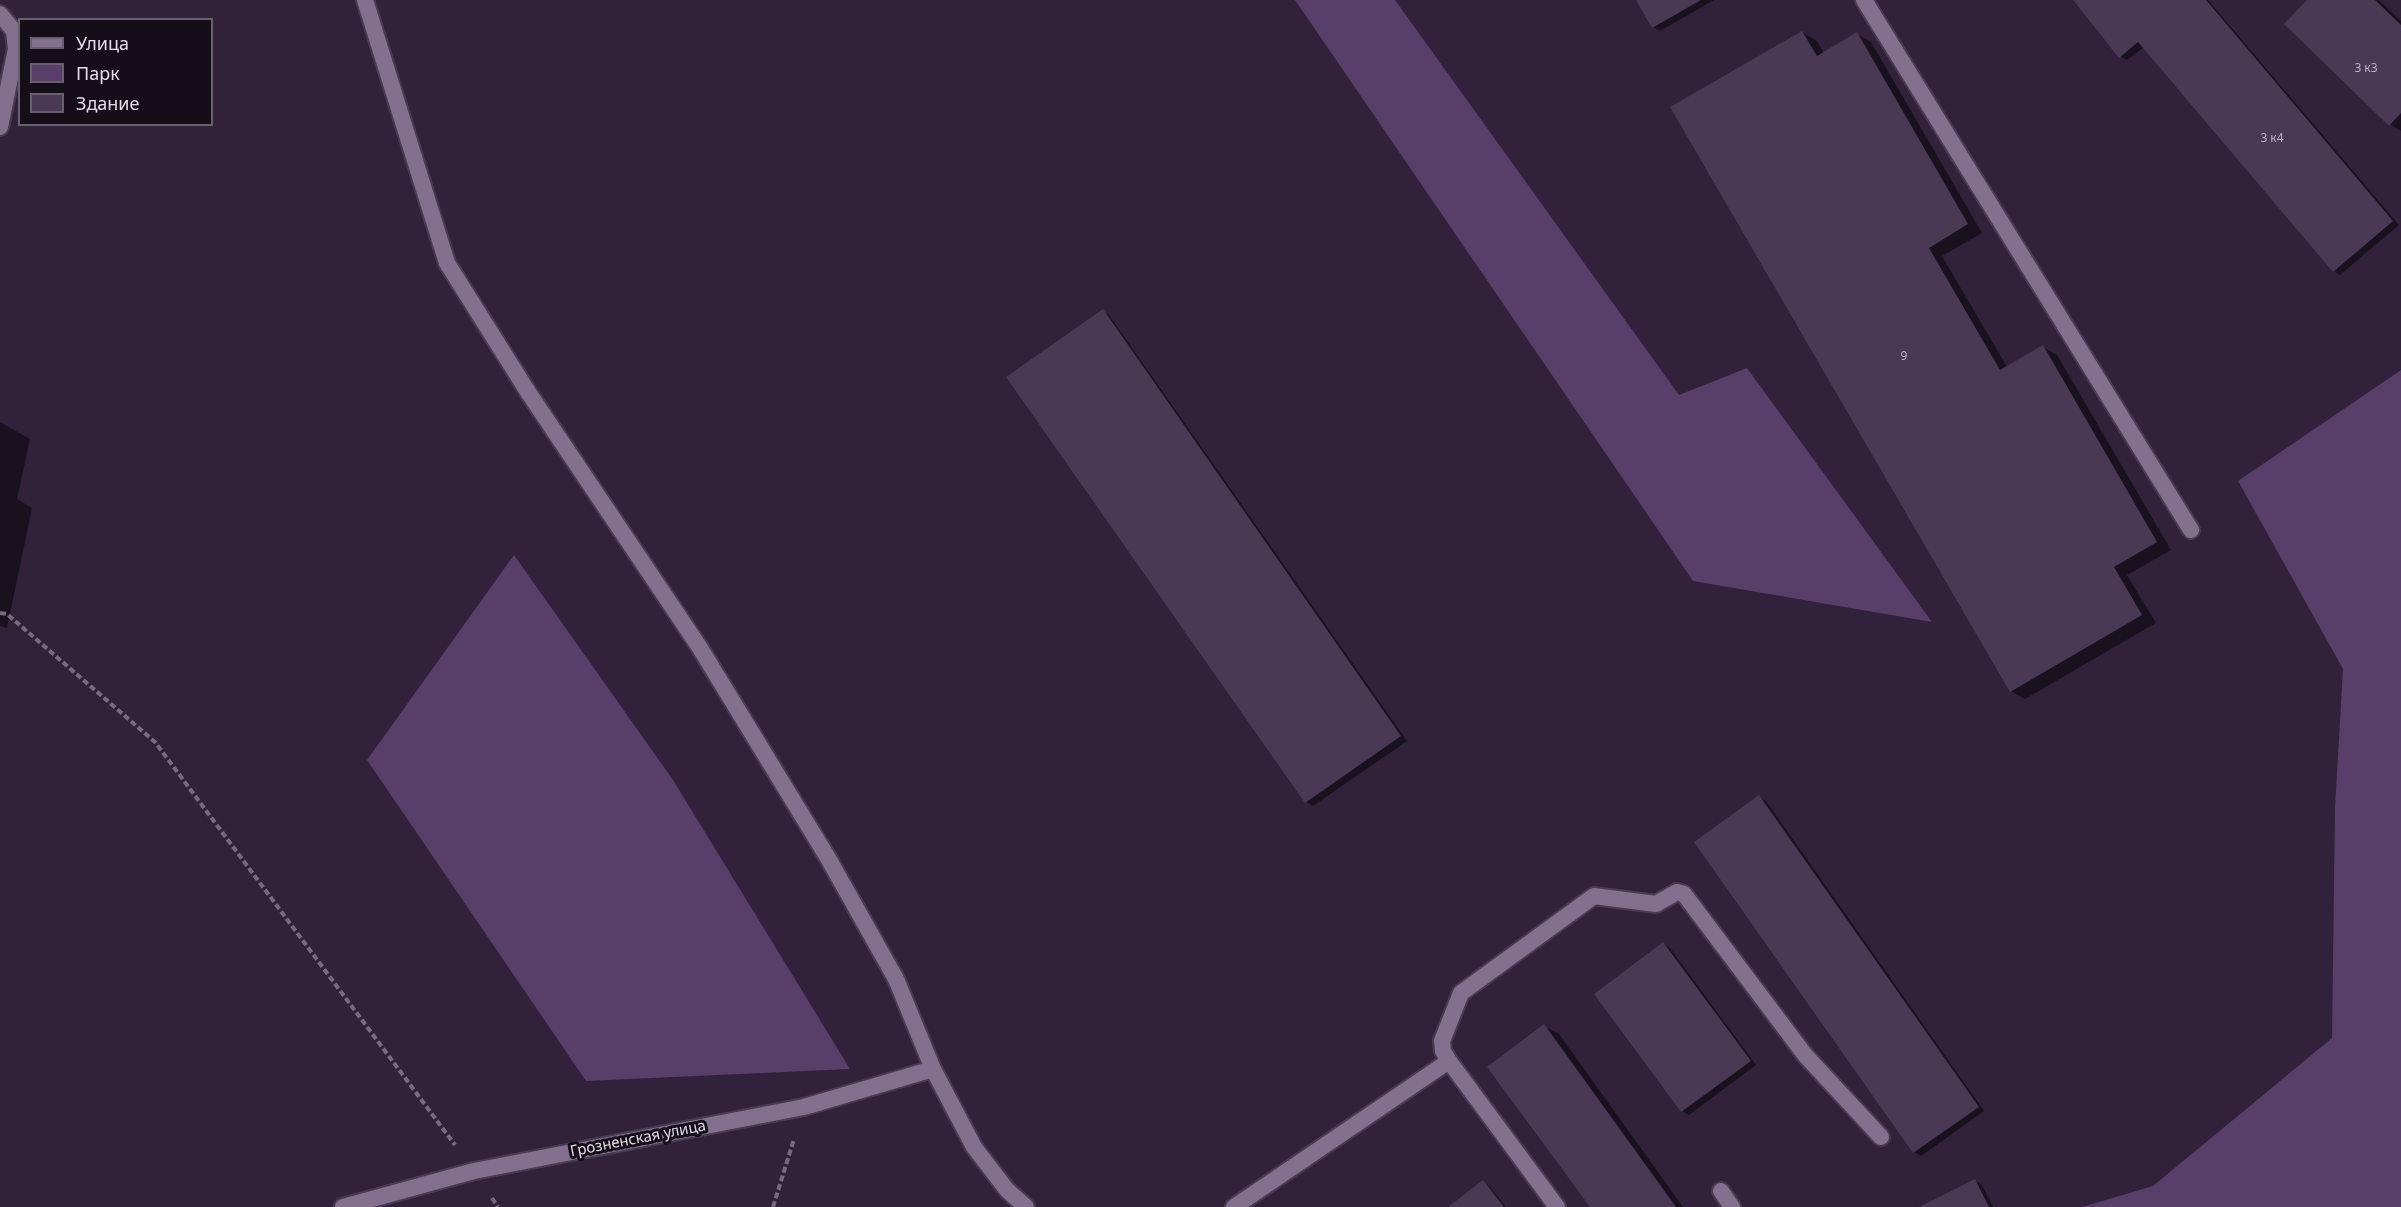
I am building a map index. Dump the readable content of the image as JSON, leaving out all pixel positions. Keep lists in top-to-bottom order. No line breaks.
{"streets":{"street":["Грозненская улица"]},"house_numbers":["3 к3","3 к4","9"],"legend":["Улица","Парк","Здание"]}
